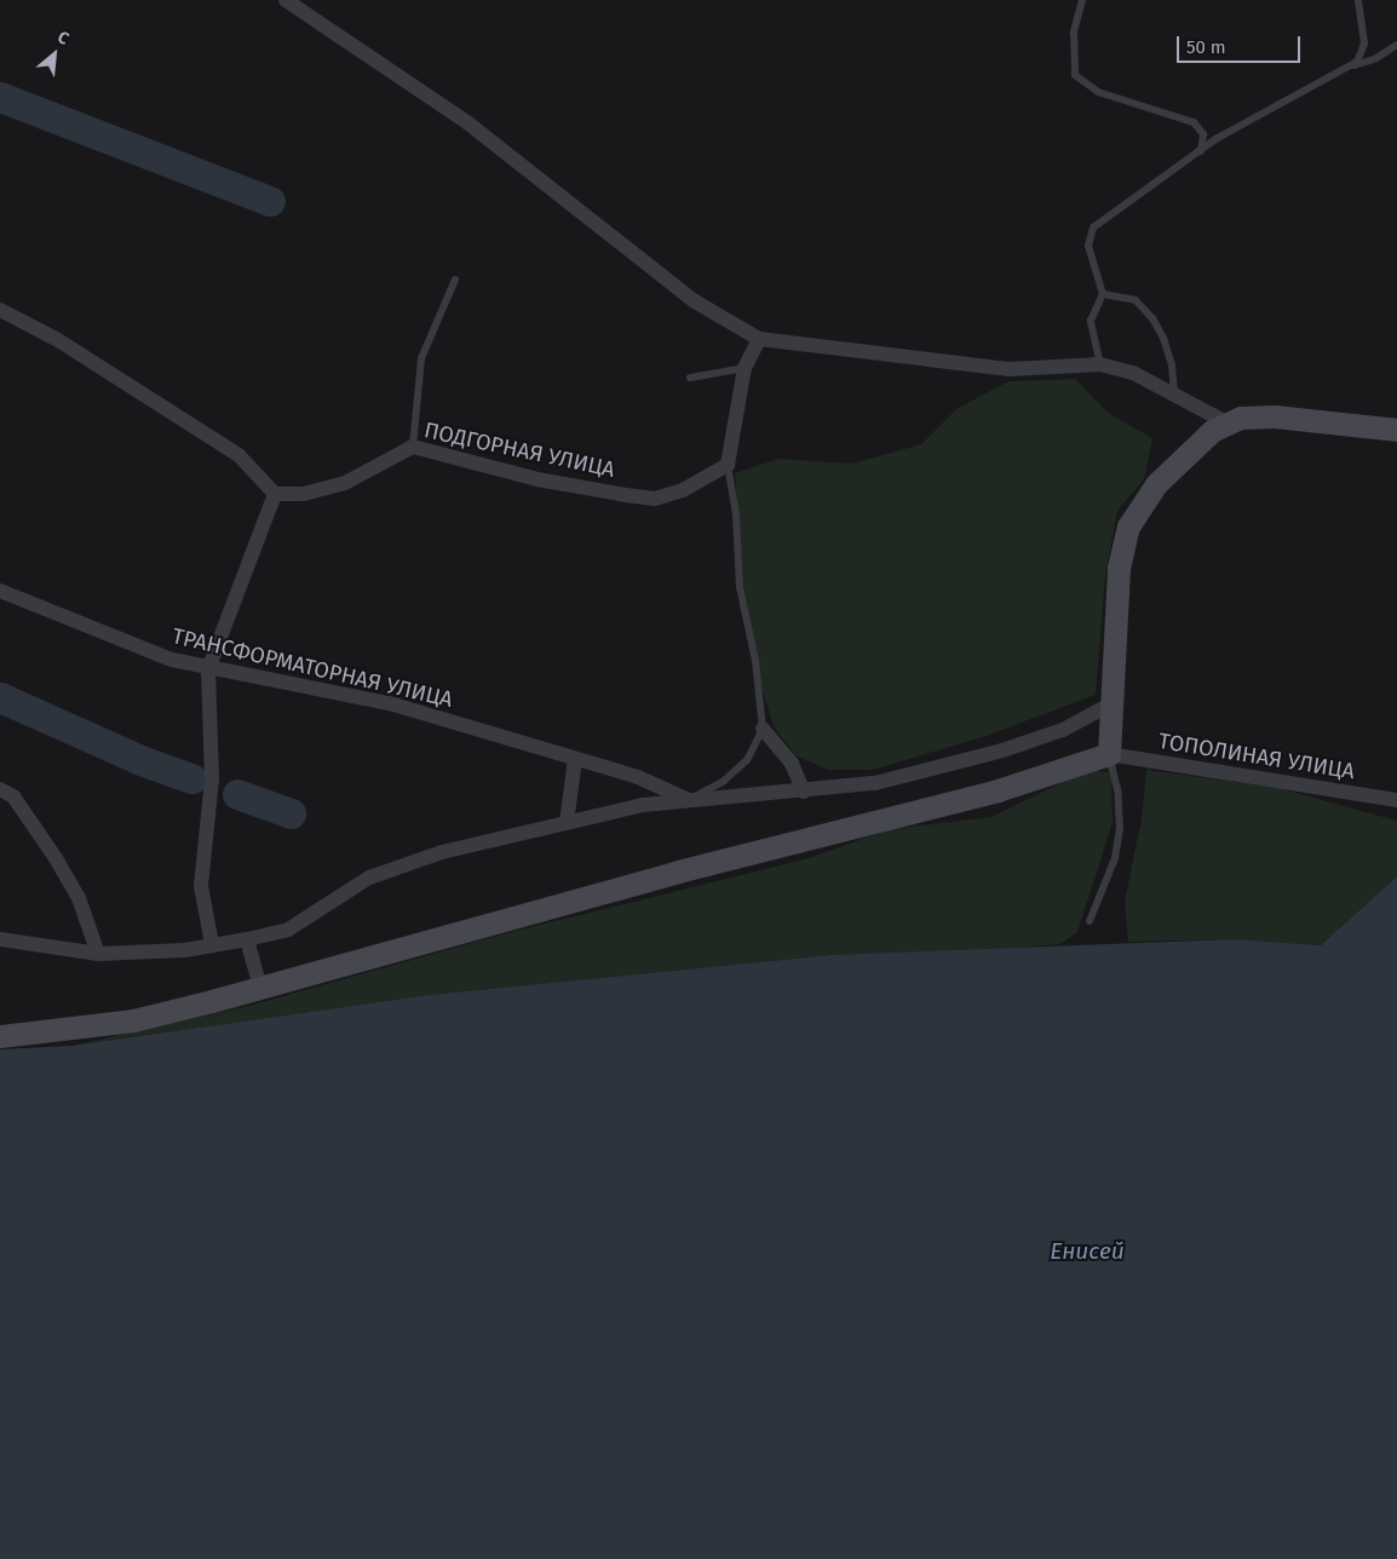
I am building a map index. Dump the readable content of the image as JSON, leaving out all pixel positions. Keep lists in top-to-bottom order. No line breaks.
{"streets":{"street":["ПОДГОРНАЯ УЛИЦА","ТРАНСФОРМАТОРНАЯ УЛИЦА","ТОПОЛИНАЯ УЛИЦА"]},"water":["Енисей"],"scale_bar":"50 m","north":"top right"}
